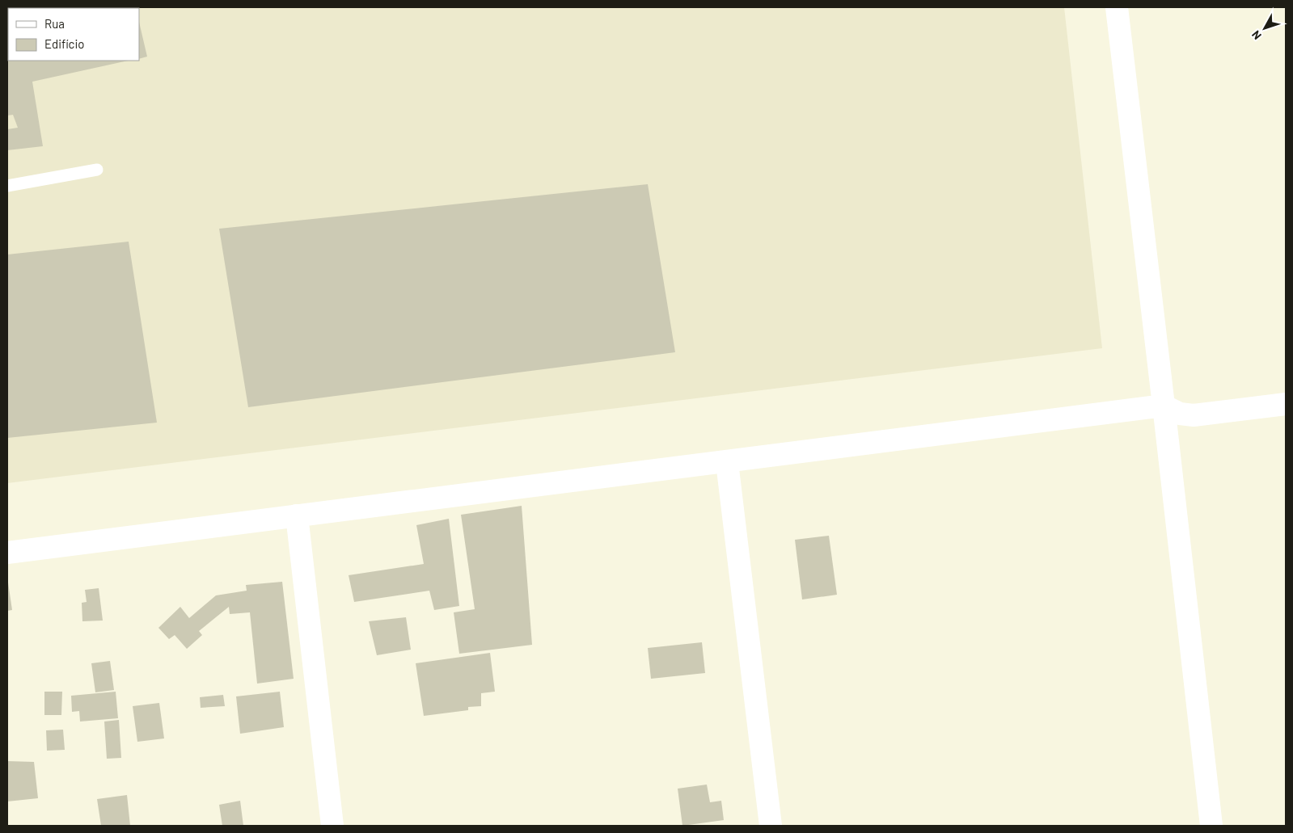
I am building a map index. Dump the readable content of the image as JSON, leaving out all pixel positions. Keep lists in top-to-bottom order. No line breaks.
{"legend":["Rua","Edifício"],"north":"bottom left"}
